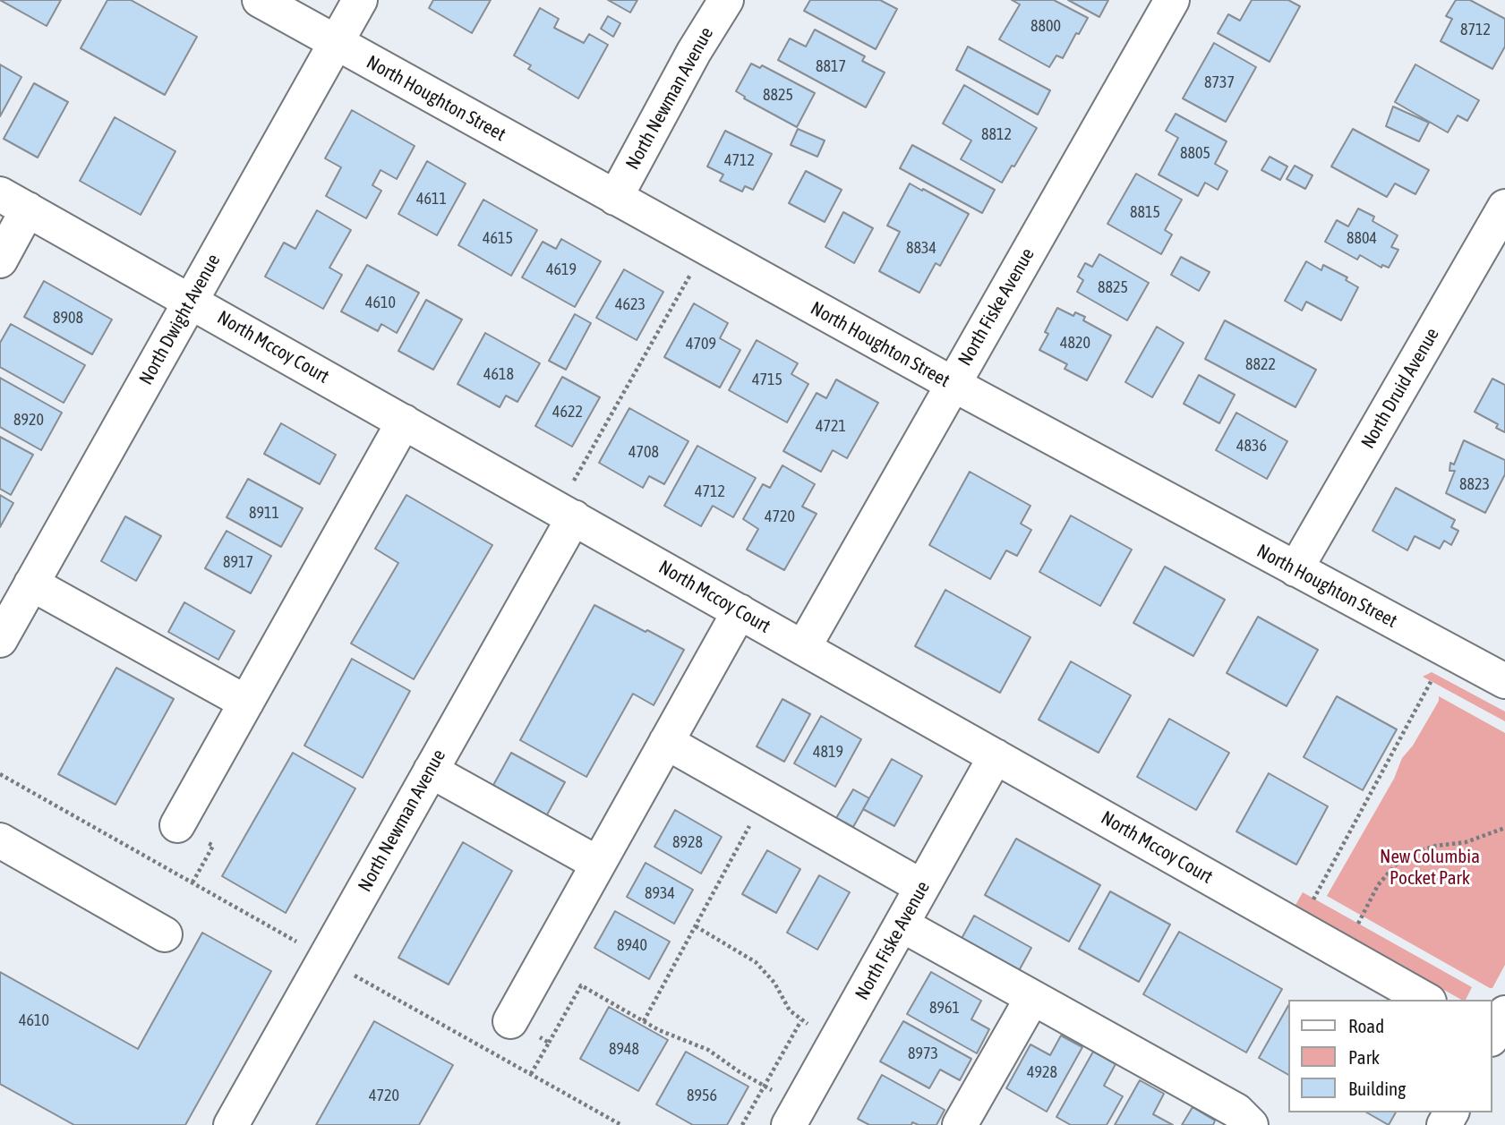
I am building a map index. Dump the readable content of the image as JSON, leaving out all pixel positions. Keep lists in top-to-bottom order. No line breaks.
{"streets":{"street":["North Houghton Street","North Newman Avenue","North Fiske Avenue","North Dwight Avenue","North Mccoy Court","North Druid Avenue"]},"crossings":[["North Houghton Street","North Newman Avenue"],["North Houghton Street","North Fiske Avenue"],["North Houghton Street","North Dwight Avenue"],["North Houghton Street","North Druid Avenue"],["North Newman Avenue","North Mccoy Court"],["North Fiske Avenue","North Mccoy Court"],["North Dwight Avenue","North Mccoy Court"]],"parks":["New Columbia Pocket Park"],"house_numbers":["8800","8712","8817","8737","8825","8812","8805","4712","4611","8815","4615","8804","8834","4619","8825","4610","4623","8908","4820","4709","8822","4618","4715","4622","8920","4721","4836","4708","8823","4712","8911","4720","8917","4819","8928","8934","8940","8961","4610","8948","8973","4928","4720","8956"],"legend":["Road","Park","Building"]}
